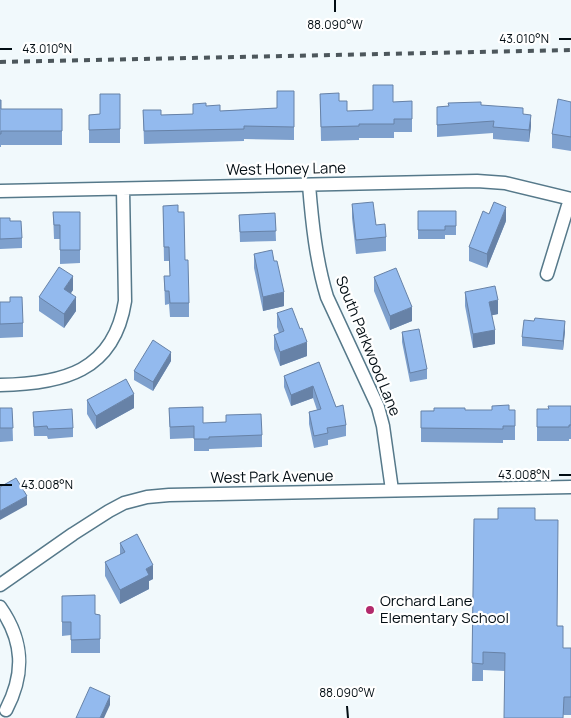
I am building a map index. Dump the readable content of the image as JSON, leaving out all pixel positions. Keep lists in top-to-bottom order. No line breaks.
{"streets":{"street":["West Honey Lane","South Parkwood Lane","West Park Avenue"]},"crossings":[["West Honey Lane","South Parkwood Lane"],["South Parkwood Lane","West Park Avenue"]],"places":["Orchard Lane Elementary School"],"coordinates":["88.090°W","43.010°N","43.008°N"]}
